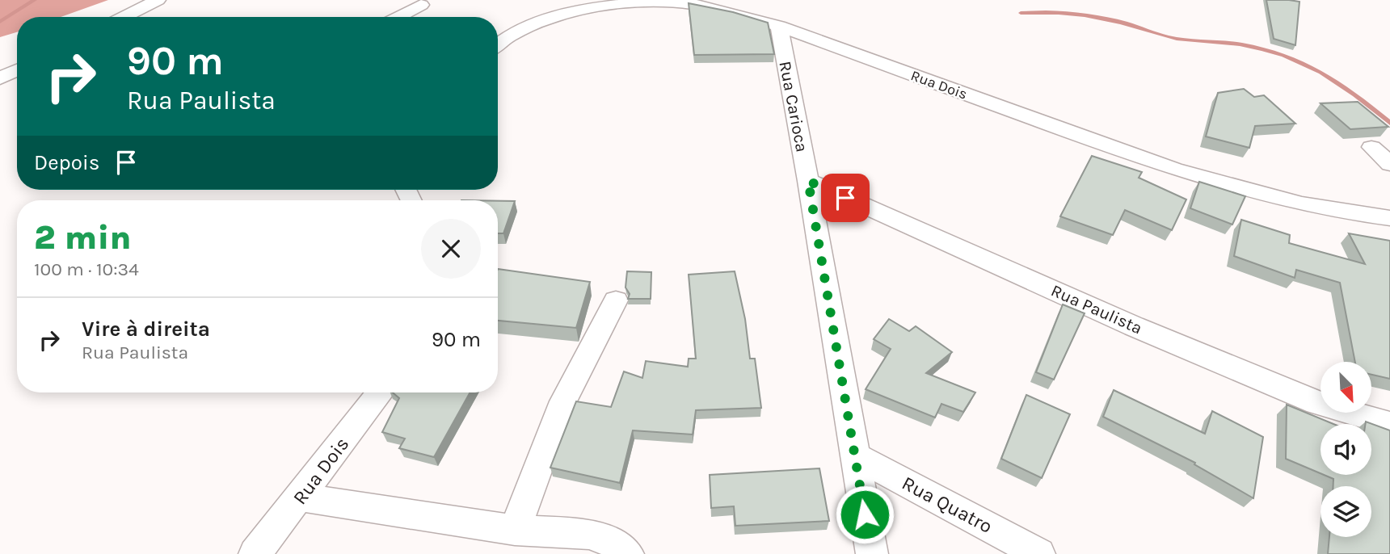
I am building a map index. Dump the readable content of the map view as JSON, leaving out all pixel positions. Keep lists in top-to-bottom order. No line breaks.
{"streets":{"street":["Rua Dois","Rua Carioca","Rua Paulista","Rua Quatro"]},"crossings":[["Rua Dois","Rua Carioca"],["Rua Carioca","Rua Paulista"],["Rua Carioca","Rua Quatro"]],"north":"bottom right","page":{"turn":["90 m","Rua Paulista"],"then":"Depois","heading":["2 min","100 m · 10:34"],"list":[{"name":"Vire à direita","note":"Rua Paulista","value":"90 m"}]}}
